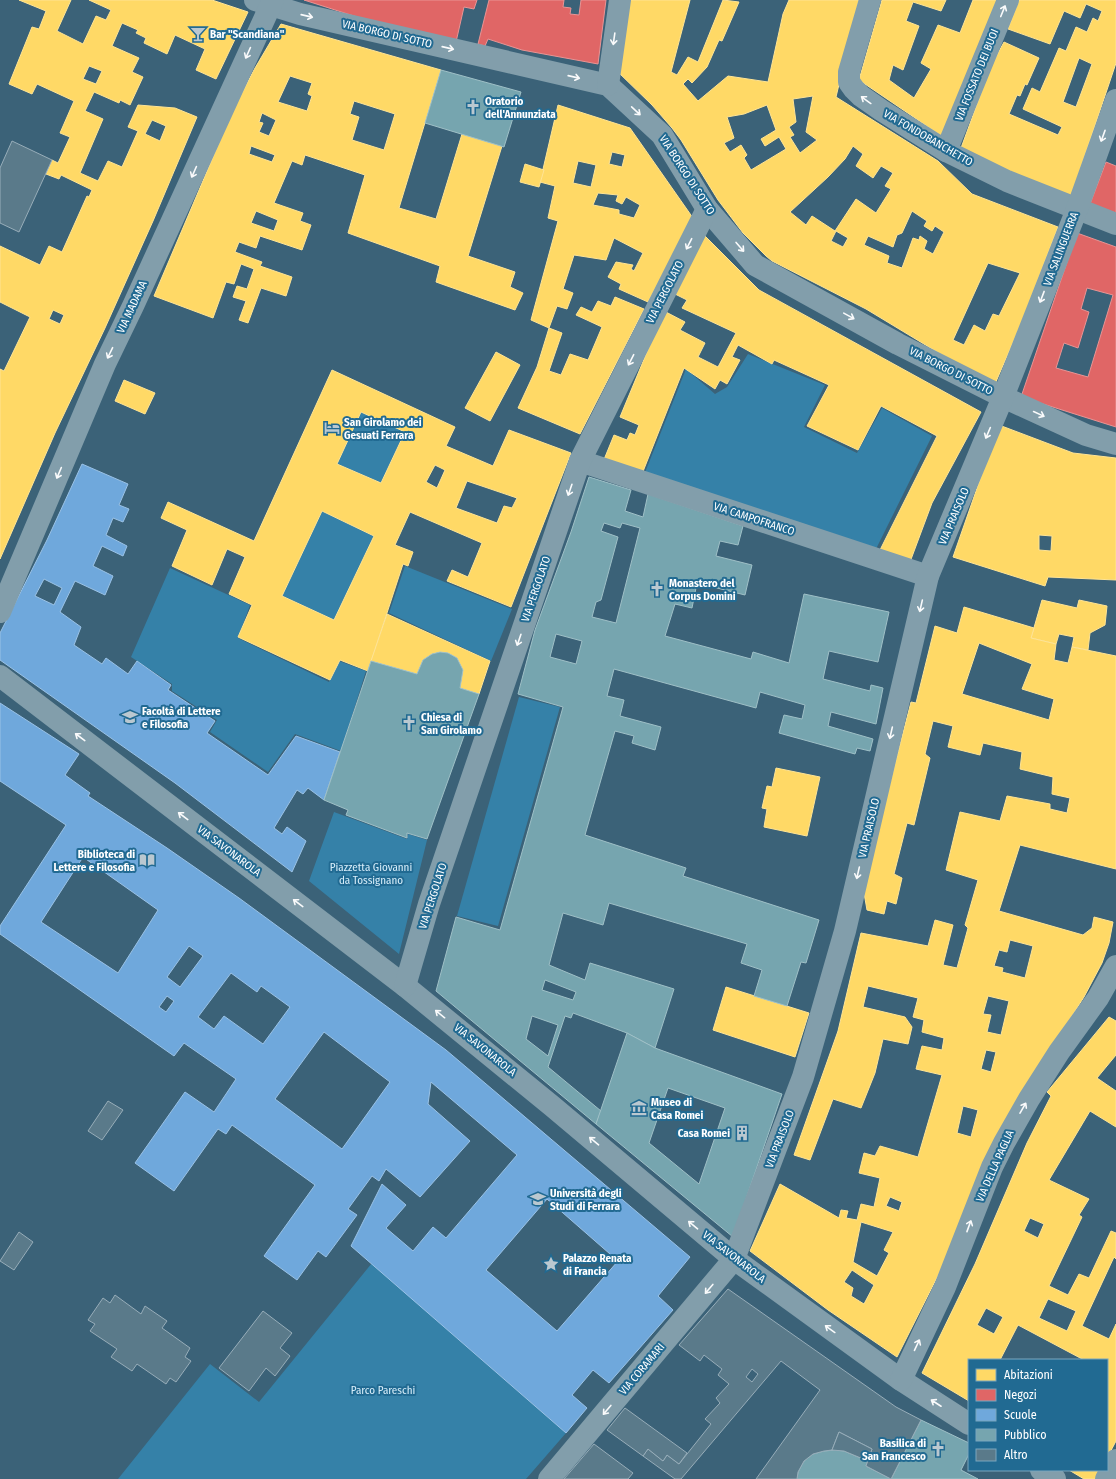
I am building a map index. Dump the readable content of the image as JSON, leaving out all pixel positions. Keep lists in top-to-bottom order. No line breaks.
{"streets":{"street":["VIA BORGO DI SOTTO","VIA FOSSATO DEI BUOI","VIA FONDOBANCHETTO","VIA SALINGUERRA","VIA PERGOLATO","VIA MADAMA","VIA PRAISOLO","VIA CAMPOFRANCO","VIA SAVONAROLA","VIA DELLA PAGLIA","VIA CORAMARI"]},"crossings":[["VIA BORGO DI SOTTO","VIA SALINGUERRA"],["VIA BORGO DI SOTTO","VIA PERGOLATO"],["VIA BORGO DI SOTTO","VIA MADAMA"],["VIA BORGO DI SOTTO","VIA PRAISOLO"],["VIA FOSSATO DEI BUOI","VIA FONDOBANCHETTO"],["VIA FONDOBANCHETTO","VIA SALINGUERRA"],["VIA SALINGUERRA","VIA PRAISOLO"],["VIA PERGOLATO","VIA CAMPOFRANCO"],["VIA PERGOLATO","VIA SAVONAROLA"],["VIA PRAISOLO","VIA CAMPOFRANCO"],["VIA PRAISOLO","VIA SAVONAROLA"],["VIA PRAISOLO","VIA CORAMARI"],["VIA SAVONAROLA","VIA DELLA PAGLIA"],["VIA SAVONAROLA","VIA CORAMARI"]],"one_way":["VIA BORGO DI SOTTO","VIA FOSSATO DEI BUOI","VIA FONDOBANCHETTO","VIA SALINGUERRA","VIA PERGOLATO","VIA MADAMA","VIA PRAISOLO","VIA SAVONAROLA","VIA DELLA PAGLIA","VIA CORAMARI"],"parks":["Piazzetta Giovanni da Tossignano","Parco Pareschi"],"places":{"bar":["Bar \"Scandiana\""],"church":["Oratorio dell'Annunziata","Monastero del Corpus Domini","Chiesa di San Girolamo","Basilica di San Francesco"],"hotel":["San Girolamo dei Gesuati Ferrara"],"school or university":["Facoltà di Lettere e Filosofia","Università degli Studi di Ferrara"],"library":["Biblioteca di Lettere e Filosofia"],"museum":["Museo di Casa Romei"],"building":["Casa Romei"],"place":["Palazzo Renata di Francia"]},"legend":["Abitazioni","Negozi","Scuole","Pubblico","Altro"]}
